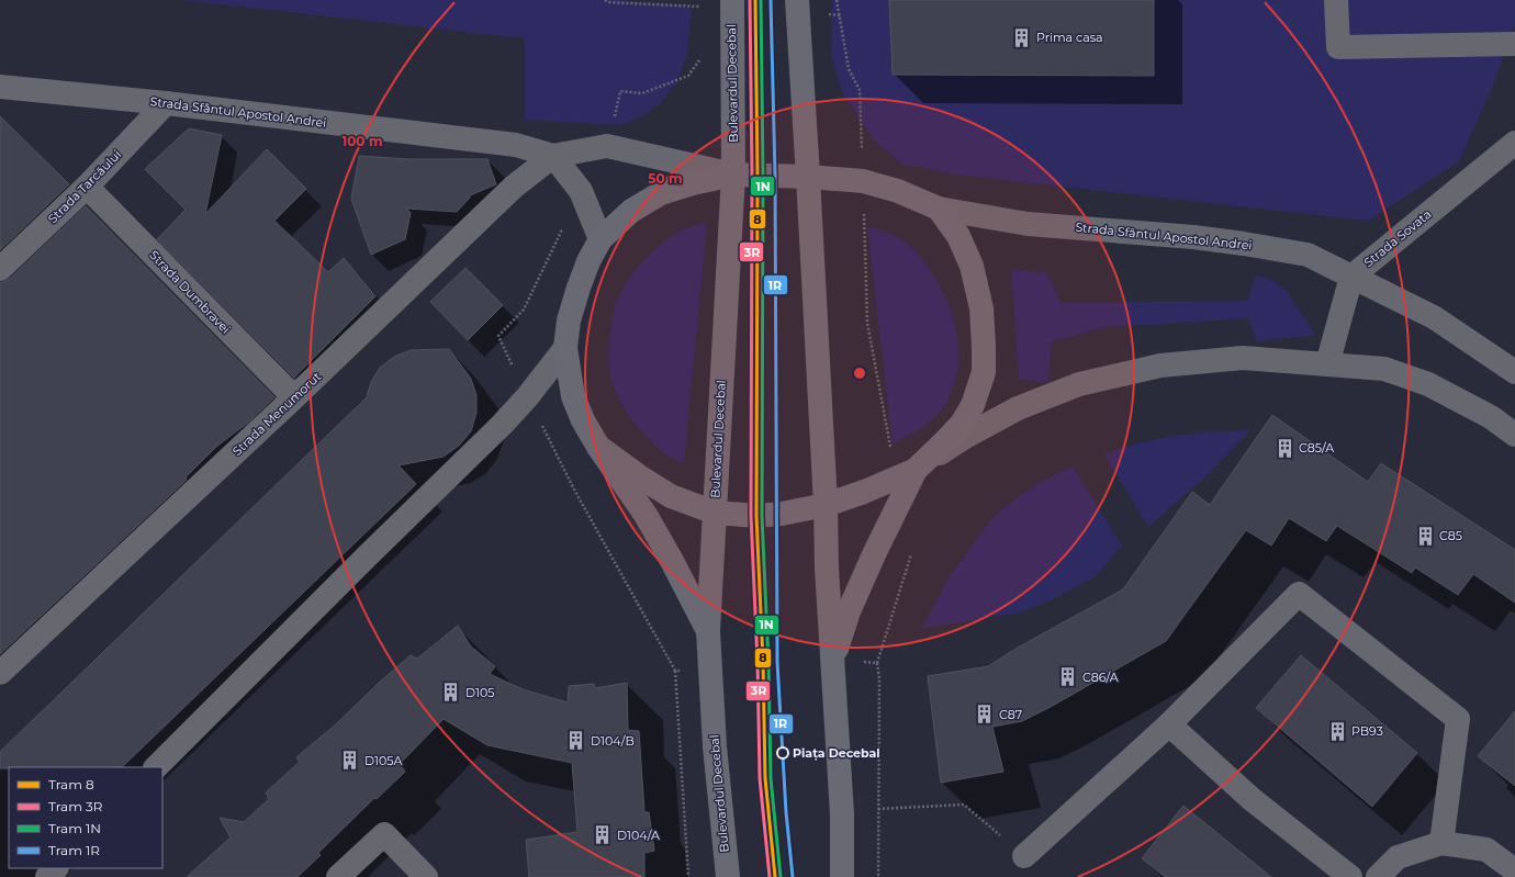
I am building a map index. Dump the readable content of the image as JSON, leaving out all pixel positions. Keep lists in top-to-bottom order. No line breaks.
{"streets":{"main road":["Bulevardul Decebal"],"street":["Strada Sfântul Apostol Andrei","Strada Tarcăului","Strada Sovata","Strada Dumbravei","Strada Menumorut"]},"crossings":[["Bulevardul Decebal","Strada Sfântul Apostol Andrei"],["Strada Sfântul Apostol Andrei","Strada Tarcăului"],["Strada Sfântul Apostol Andrei","Strada Sovata"],["Strada Sfântul Apostol Andrei","Strada Menumorut"],["Strada Tarcăului","Strada Dumbravei"],["Strada Dumbravei","Strada Menumorut"]],"places":{"building":["Prima casa","C85/A","C85","C86/A","D105","C87","PB93","D104/B","D105A","D104/A"],"other":["Piața Decebal"]},"lines":["tram line 8","tram line 3R","tram line 1N","tram line 1R"],"legend":["Tram 8","Tram 3R","Tram 1N","Tram 1R"],"rings":["100 m","50 m"]}
